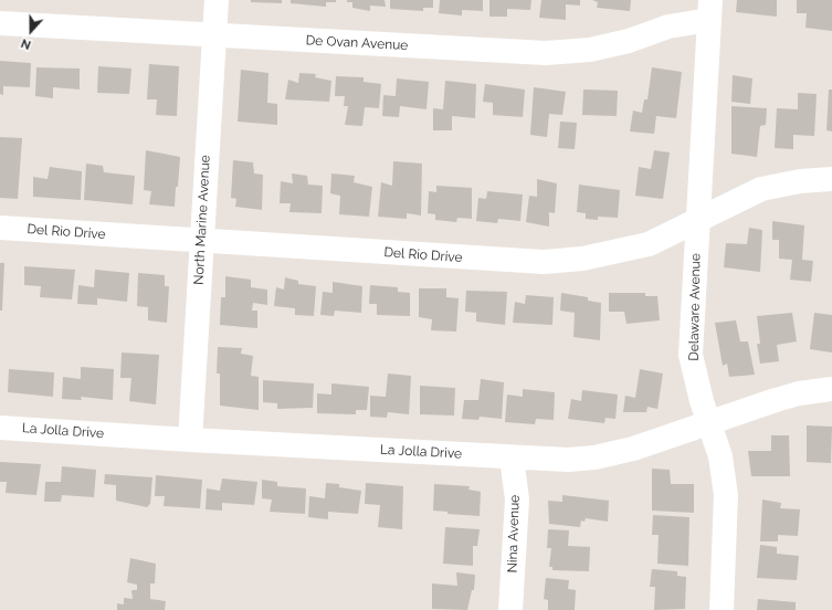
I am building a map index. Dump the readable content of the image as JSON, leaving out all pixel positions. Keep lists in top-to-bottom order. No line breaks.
{"streets":{"street":["De Ovan Avenue","North Marine Avenue","Del Rio Drive","Delaware Avenue","La Jolla Drive","Nina Avenue"]},"crossings":[["De Ovan Avenue","North Marine Avenue"],["De Ovan Avenue","Delaware Avenue"],["North Marine Avenue","Del Rio Drive"],["North Marine Avenue","La Jolla Drive"],["Del Rio Drive","Delaware Avenue"],["Delaware Avenue","La Jolla Drive"],["La Jolla Drive","Nina Avenue"]],"north":"bottom"}
